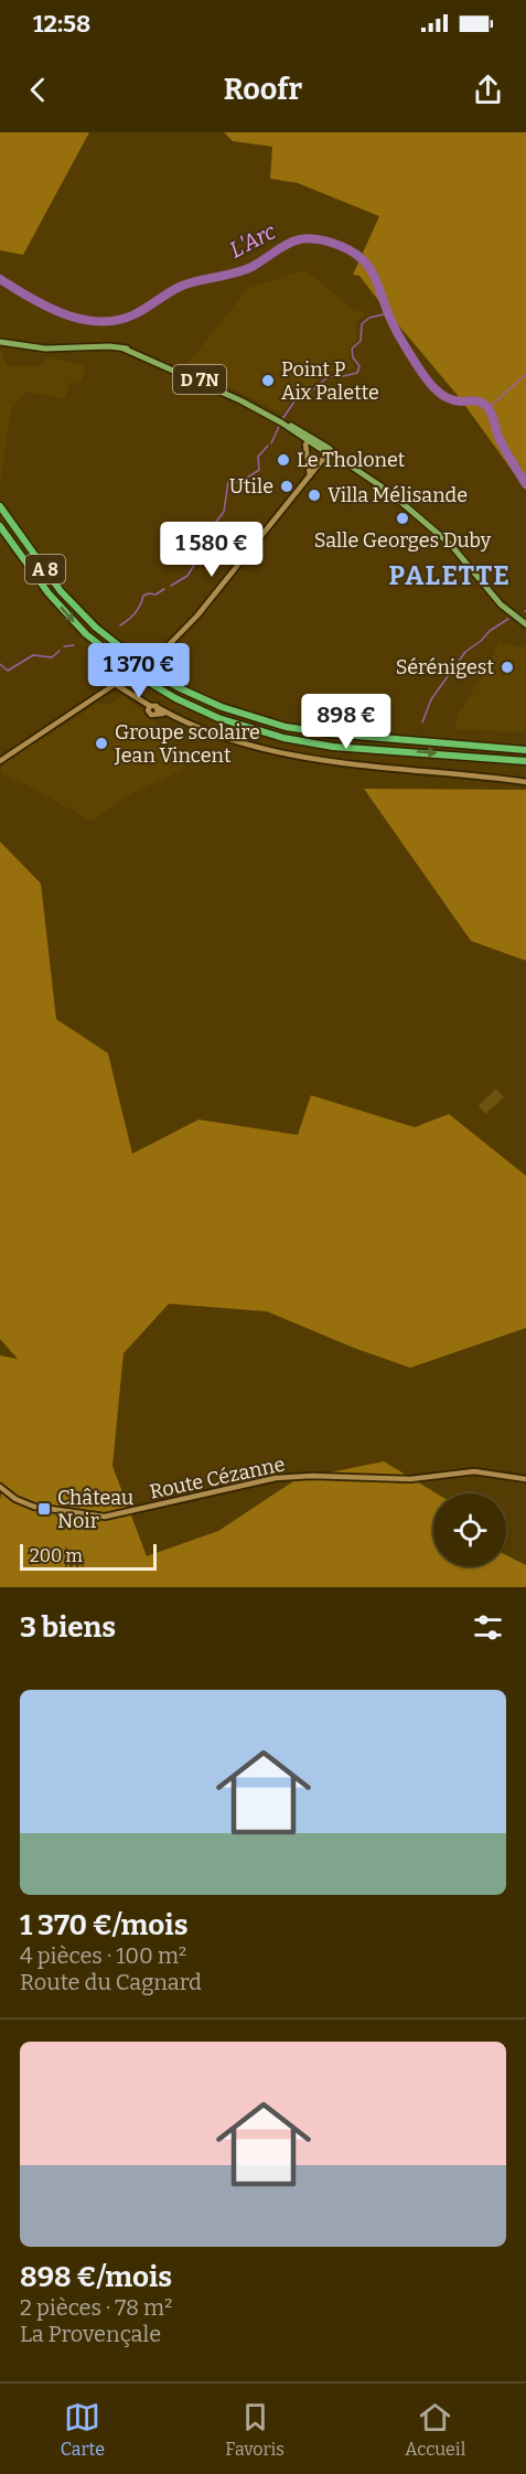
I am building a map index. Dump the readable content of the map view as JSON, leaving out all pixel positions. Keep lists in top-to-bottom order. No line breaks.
{"streets":{"highway":["A 8"],"main road":["D 7N"],"street":["Route Cézanne"]},"districts":["PALETTE"],"water":["L'Arc"],"places":{"other":["Point P Aix Palette","Le Tholonet","Utile","Villa Mélisande","Salle Georges Duby","Sérénigest","Groupe scolaire Jean Vincent"],"transit":["Château Noir"]},"scale_bar":"200 m","page":{"status":"12:58","header":"Roofr","price":["1 580 €","1 370 €","898 €"],"scale":"200 m","heading":"3 biens","list":[{"name":"1 370 €/mois","note":"4 pièces · 100 m² · Route du Cagnard"},{"name":"898 €/mois","note":"2 pièces · 78 m² · La Provençale"}],"tabs":["Carte","Favoris","Accueil"]}}
